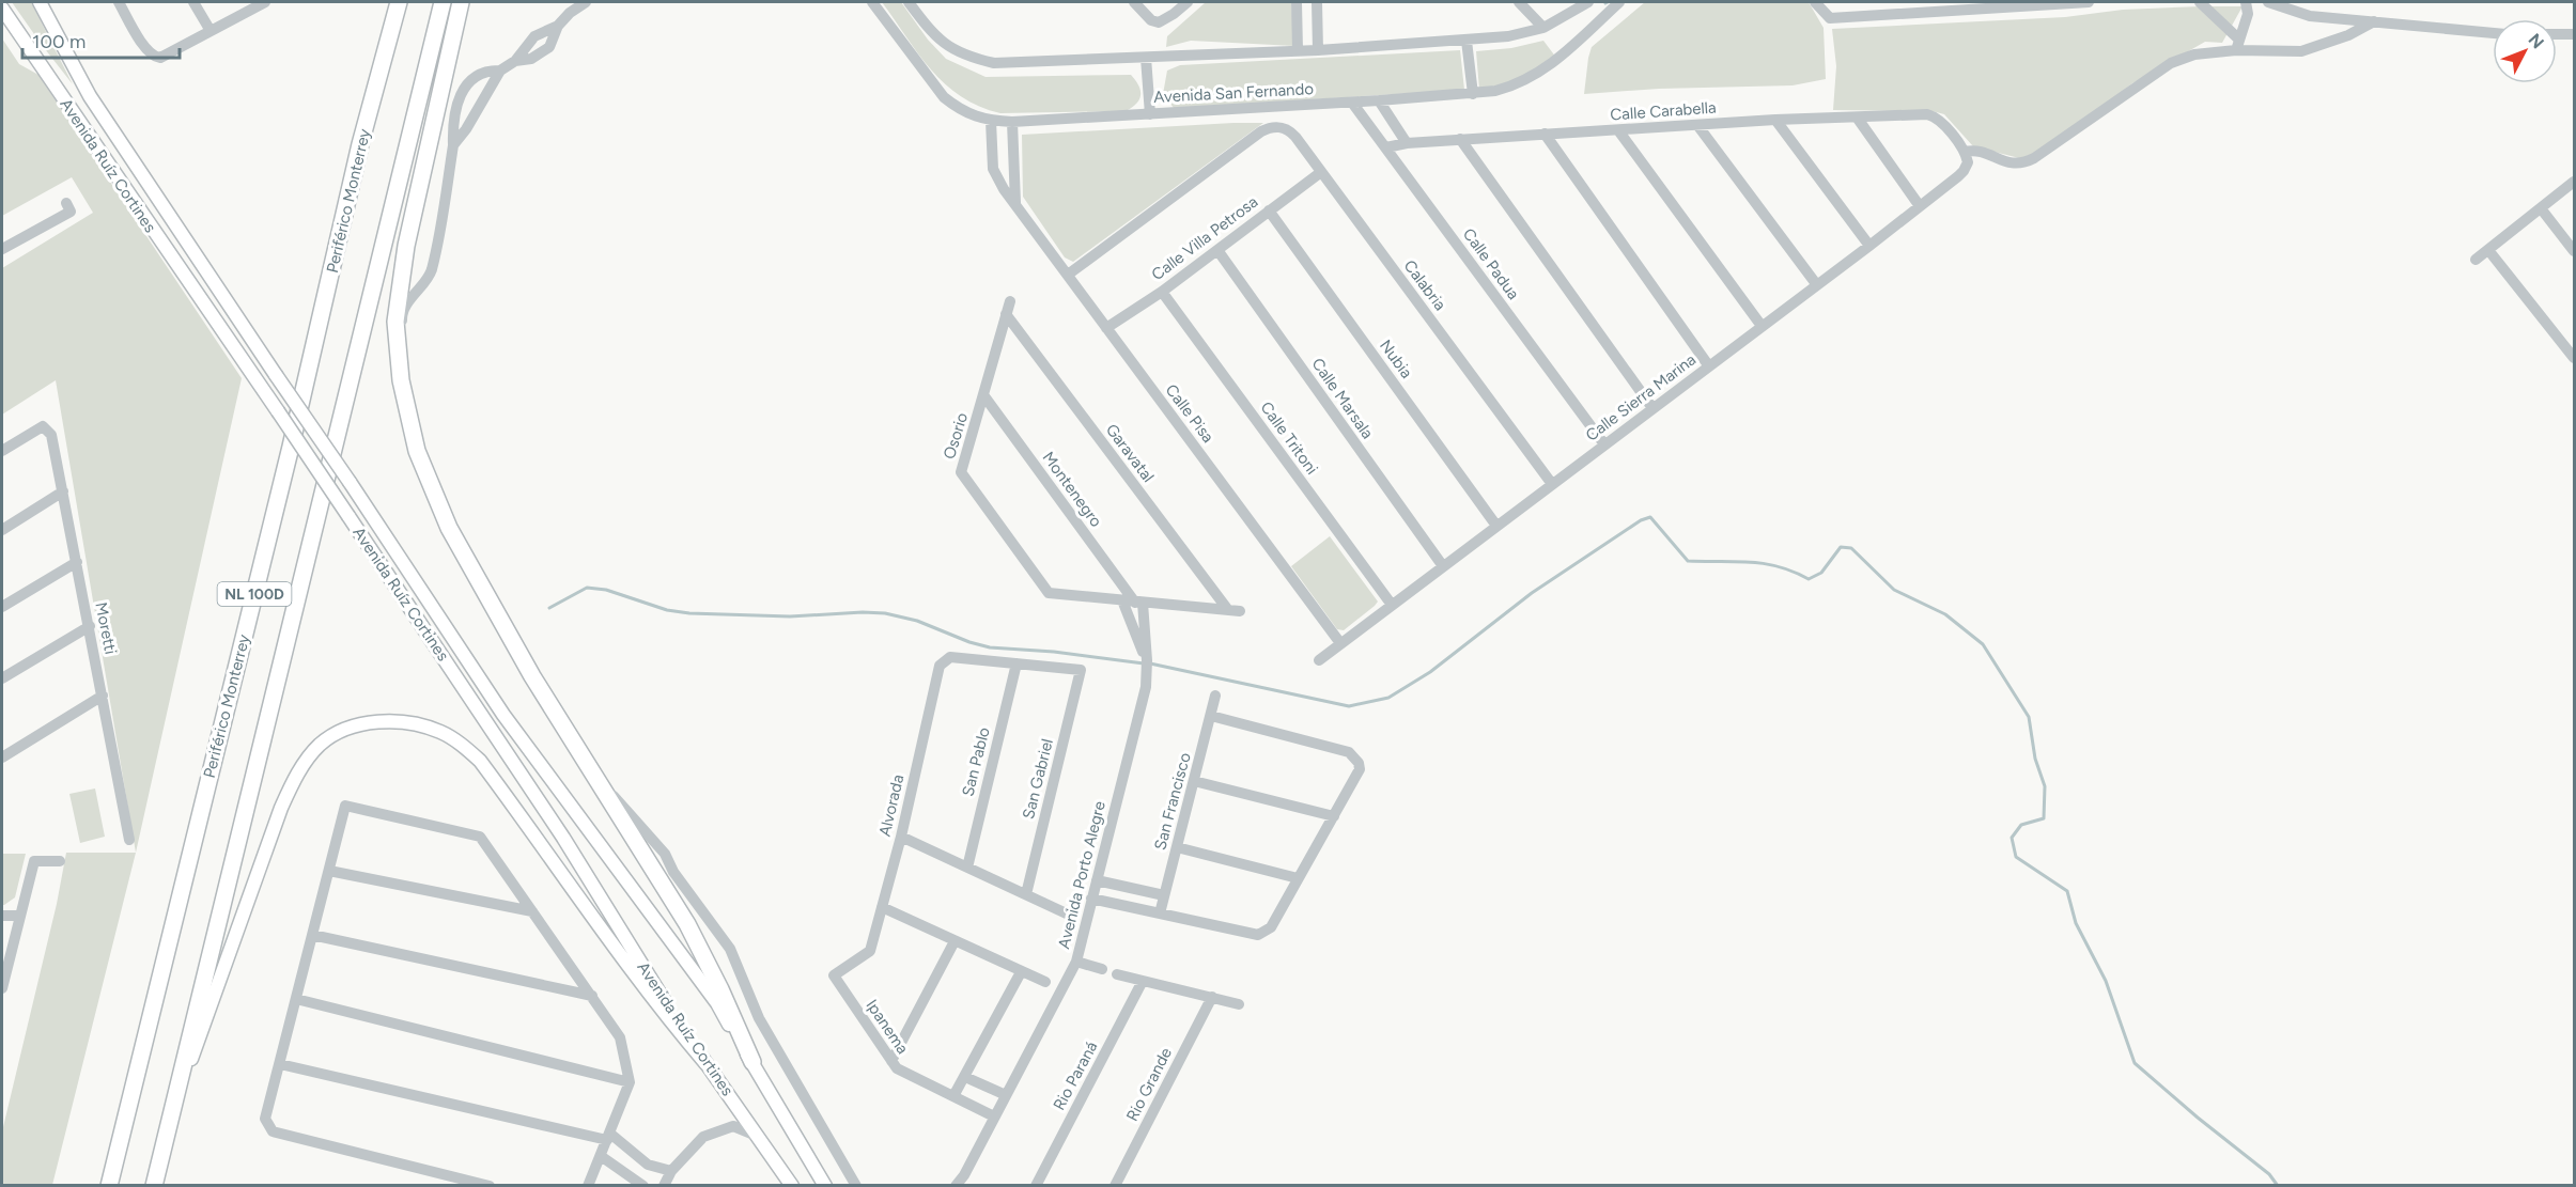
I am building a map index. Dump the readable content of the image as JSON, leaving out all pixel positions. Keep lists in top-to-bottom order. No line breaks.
{"streets":{"highway":["Periférico Monterrey","NL 100D"],"main road":["Avenida Ruíz Cortines"],"street":["Avenida San Fernando","Calle Carabella","Calle Villa Petrosa","Calle Padua","Calabria","Nubia","Calle Sierra Marina","Calle Marsala","Calle Pisa","Osorio","Calle Tritoni","Garavatal","Montenegro","Moretti","San Pablo","San Gabriel","San Francisco","Alvorada","Avenida Porto Alegre","Ipanema","Rio Paraná","Rio Grande"]},"crossings":[["Avenida San Fernando","Calle Padua"],["Avenida San Fernando","Calle Pisa"],["Calle Carabella","Calle Padua"],["Calle Carabella","Calle Sierra Marina"],["Calle Villa Petrosa","Calabria"],["Calle Villa Petrosa","Nubia"],["Calle Villa Petrosa","Calle Marsala"],["Calle Villa Petrosa","Calle Pisa"],["Calle Villa Petrosa","Calle Tritoni"],["Calle Padua","Calle Sierra Marina"],["Calabria","Calle Sierra Marina"],["Calabria","Calle Pisa"],["Nubia","Calle Sierra Marina"],["Calle Sierra Marina","Calle Marsala"],["Calle Sierra Marina","Calle Pisa"],["Calle Sierra Marina","Calle Tritoni"],["Osorio","Garavatal"],["Osorio","Montenegro"],["Garavatal","Montenegro"],["Garavatal","Avenida Porto Alegre"],["Montenegro","Avenida Porto Alegre"],["San Pablo","San Gabriel"],["San Pablo","Alvorada"],["San Gabriel","Alvorada"],["Alvorada","Ipanema"],["Avenida Porto Alegre","Ipanema"]],"scale_bar":"100 m","north":"top right"}
